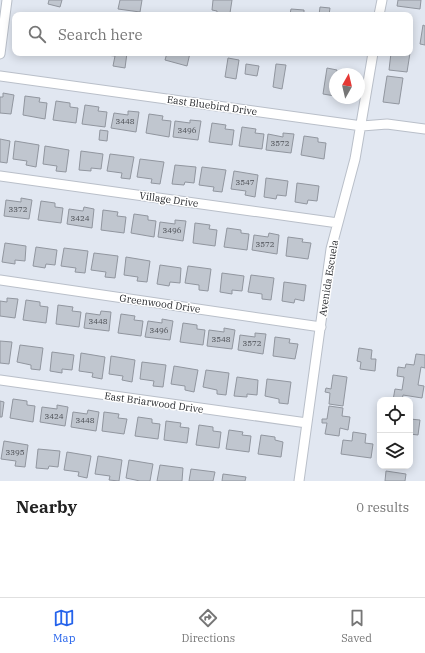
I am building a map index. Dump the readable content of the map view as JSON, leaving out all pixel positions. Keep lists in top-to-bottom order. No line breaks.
{"streets":{"street":["East Bluebird Drive","Village Drive","Avenida Escuela","Greenwood Drive","East Briarwood Drive"]},"crossings":[["East Bluebird Drive","Avenida Escuela"],["Village Drive","Avenida Escuela"],["Avenida Escuela","Greenwood Drive"],["Avenida Escuela","East Briarwood Drive"]],"house_numbers":["3448","3496","3572","3547","3372","3424","3496","3572","3448","3496","3548","3572","3424","3448","3395"],"north":"top","page":{"search":"Search here","heading":["Nearby","0 results"],"nav":["Map","Directions","Saved"]}}
